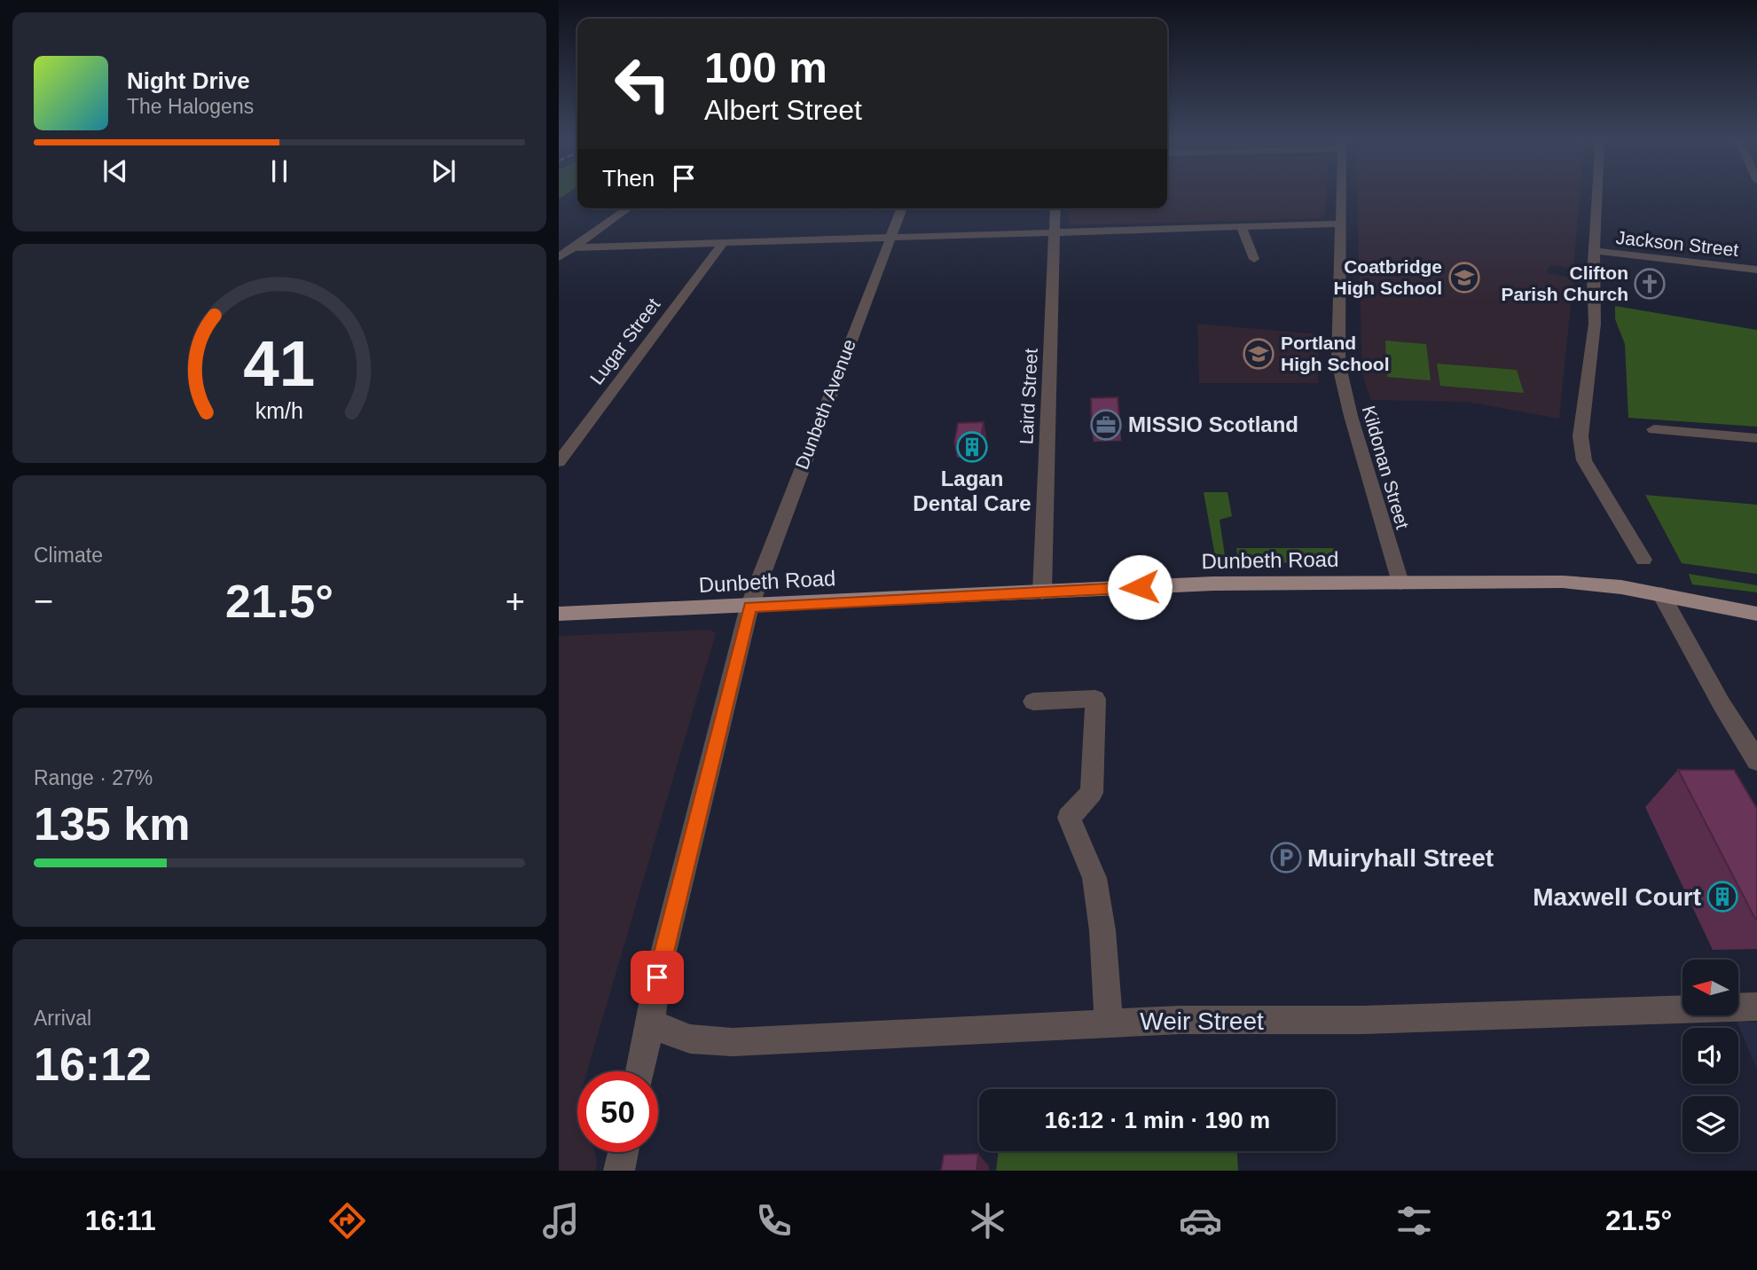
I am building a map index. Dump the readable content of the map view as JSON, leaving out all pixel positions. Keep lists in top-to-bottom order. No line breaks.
{"streets":{"main road":["Dunbeth Road"],"street":["Jackson Street","Lugar Street","Laird Street","Dunbeth Avenue","Kildonan Street","Weir Street"]},"crossings":[["Laird Street","Dunbeth Road"],["Dunbeth Avenue","Dunbeth Road"],["Dunbeth Avenue","Weir Street"],["Kildonan Street","Dunbeth Road"]],"places":{"school or university":["Coatbridge High School","Portland High School"],"church":["Clifton Parish Church"],"office":["MISSIO Scotland"],"building":["Lagan Dental Care","Maxwell Court"],"parking":["Muiryhall Street"]},"north":"left","page":{"turn":["100 m","Albert Street"],"song":["Night Drive","The Halogens"],"then":"Then","tile":["Climate",["Range · 27%","135 km"],["Arrival","16:12"]],"heat":["−","21.5°","+"],"limit":"50","trip":"16:12 · 1 min · 190 m","tabs":["16:11","21.5°"],"gauge":["41","km/h"]}}
